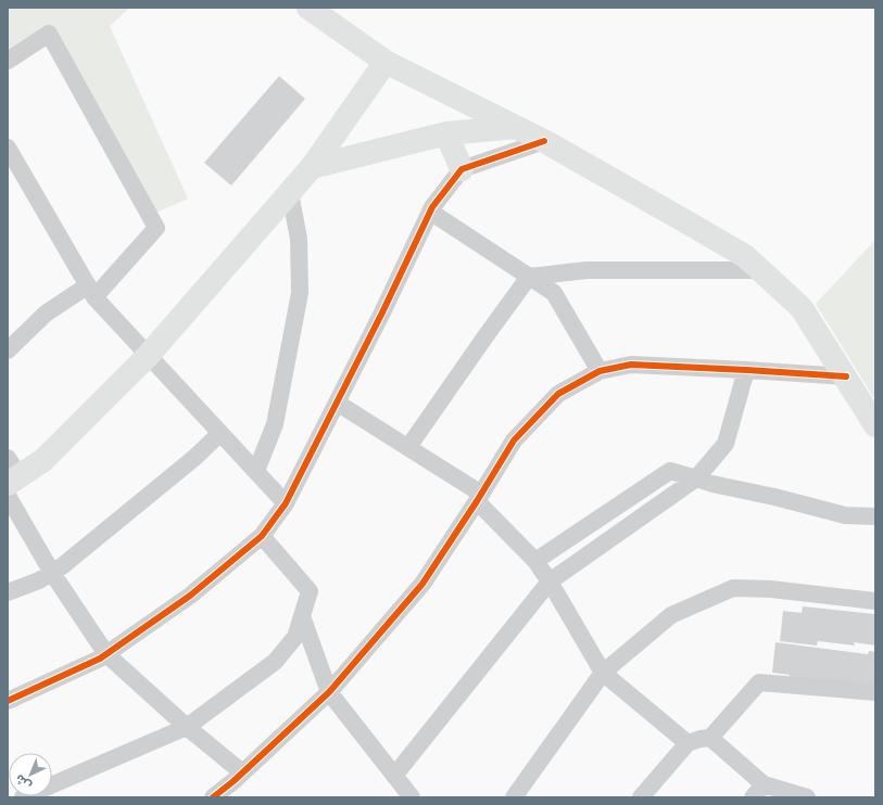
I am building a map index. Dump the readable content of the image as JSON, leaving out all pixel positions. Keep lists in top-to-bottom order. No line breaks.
{"north":"bottom left"}
